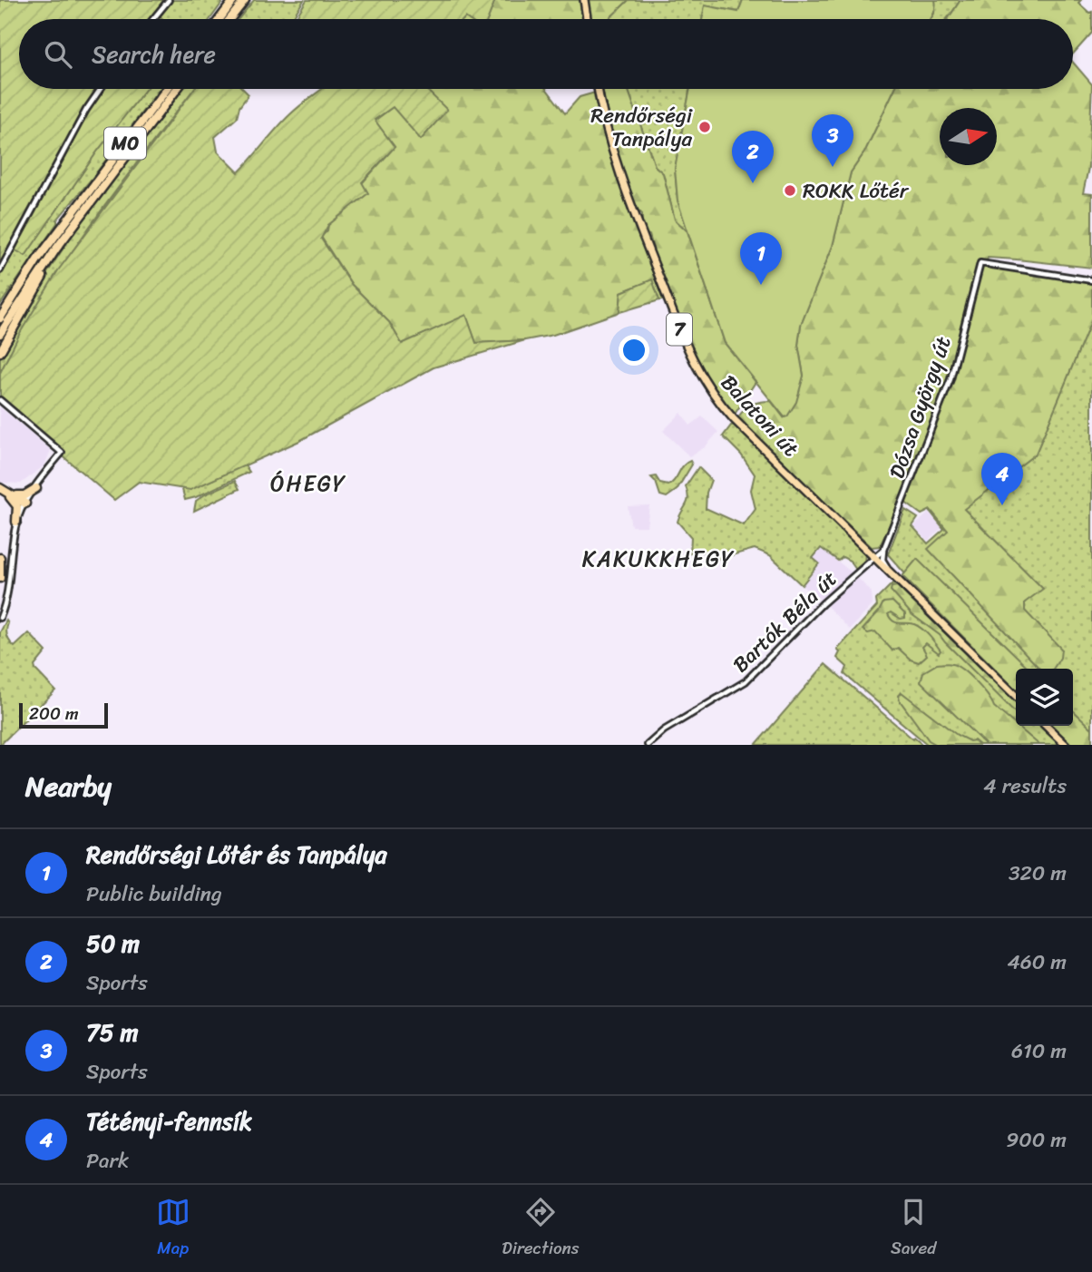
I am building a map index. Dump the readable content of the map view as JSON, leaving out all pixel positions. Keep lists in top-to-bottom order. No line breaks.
{"streets":{"highway":["M0"],"main road":["7","Balatoni út"],"street":["Dózsa György út","Bartók Béla út"]},"crossings":[["Dózsa György út","Balatoni út"],["Dózsa György út","Bartók Béla út"],["Balatoni út","Bartók Béla út"]],"districts":["ÓHEGY","KAKUKKHEGY"],"places":["Rendőrségi Tanpálya","ROKK Lőtér"],"scale_bar":"200 m","north":"right","page":{"search":"Search here","pins":["3","2","1","4"],"scale":"200 m","heading":["Nearby","4 results"],"list":[{"mark":"1","name":"Rendőrségi Lőtér és Tanpálya","note":"Public building","value":"320 m"},{"mark":"2","name":"50 m","note":"Sports","value":"460 m"},{"mark":"3","name":"75 m","note":"Sports","value":"610 m"},{"mark":"4","name":"Tétényi-fennsík","note":"Park","value":"900 m"}],"nav":["Map","Directions","Saved"]}}
